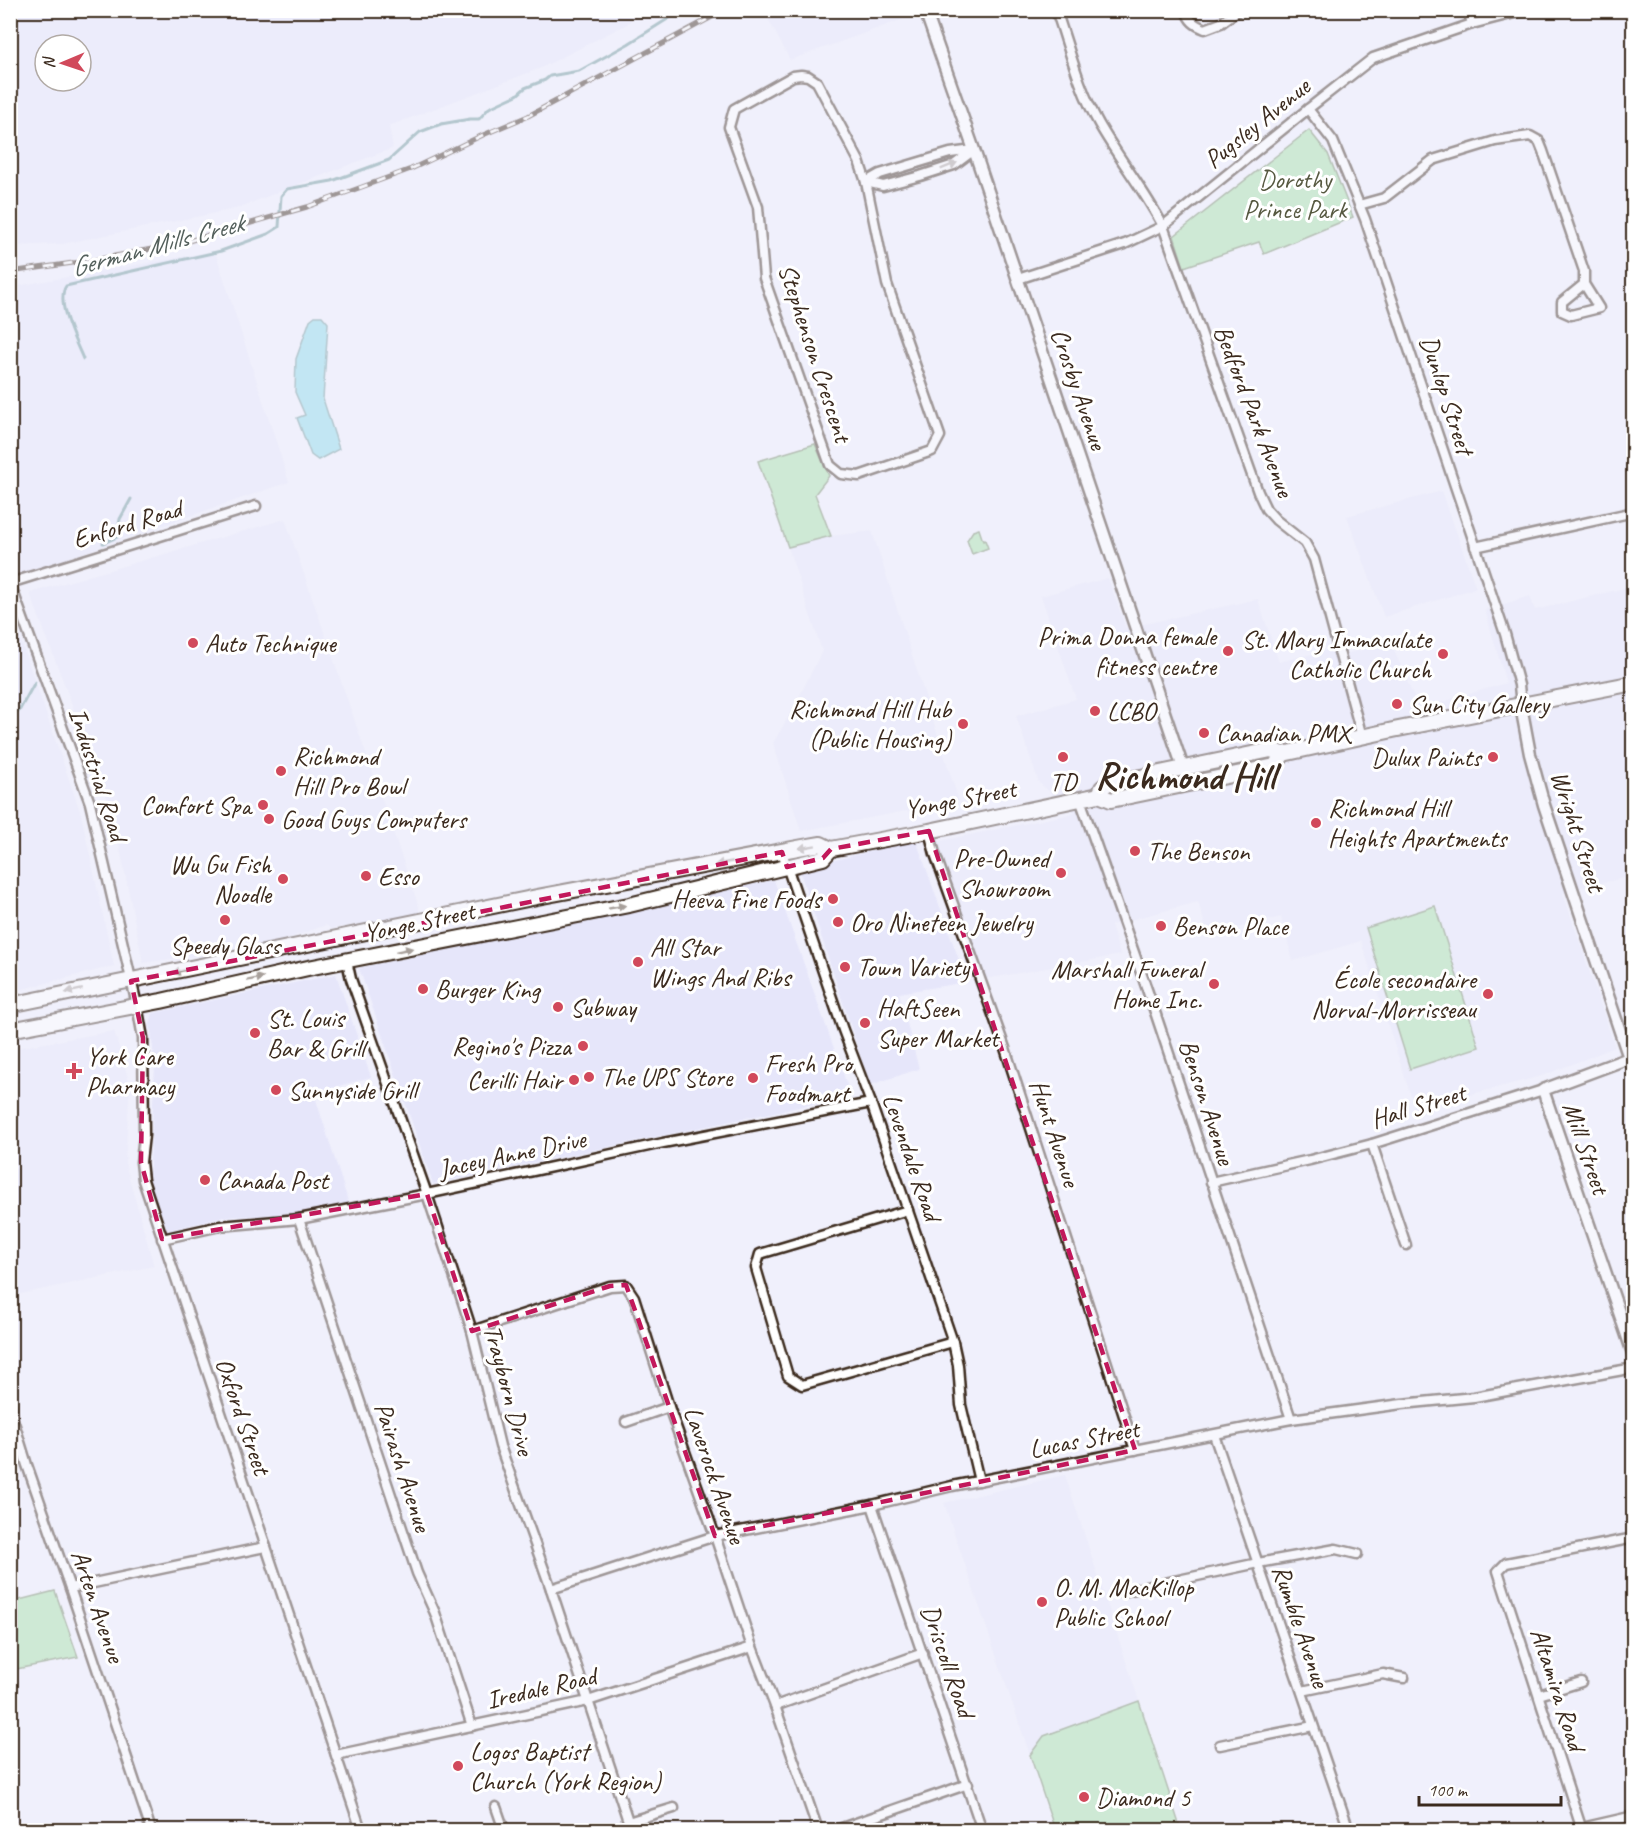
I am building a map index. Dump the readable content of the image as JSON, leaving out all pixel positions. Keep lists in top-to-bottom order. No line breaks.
{"streets":{"main road":["Yonge Street"],"street":["Pugsley Avenue","Stephenson Crescent","Crosby Avenue","Dunlop Street","Bedford Park Avenue","Enford Road","Industrial Road","Wright Street","Benson Avenue","Hall Street","Hunt Avenue","Mill Street","Jacey Anne Drive","Levendale Road","Trayborn Drive","Oxford Street","Lucas Street","Pairash Avenue","Laverock Avenue","Arten Avenue","Rumble Avenue","Driscoll Road","Iredale Road","Altamira Road"]},"crossings":[["Pugsley Avenue","Crosby Avenue"],["Pugsley Avenue","Dunlop Street"],["Pugsley Avenue","Bedford Park Avenue"],["Crosby Avenue","Yonge Street"],["Dunlop Street","Yonge Street"],["Dunlop Street","Wright Street"],["Bedford Park Avenue","Yonge Street"],["Enford Road","Industrial Road"],["Industrial Road","Yonge Street"],["Industrial Road","Oxford Street"],["Yonge Street","Wright Street"],["Yonge Street","Benson Avenue"],["Yonge Street","Hunt Avenue"],["Yonge Street","Levendale Road"],["Yonge Street","Trayborn Drive"],["Yonge Street","Oxford Street"],["Wright Street","Hall Street"],["Benson Avenue","Hall Street"],["Benson Avenue","Lucas Street"],["Hall Street","Mill Street"],["Hunt Avenue","Lucas Street"],["Jacey Anne Drive","Levendale Road"],["Jacey Anne Drive","Trayborn Drive"],["Jacey Anne Drive","Oxford Street"],["Jacey Anne Drive","Pairash Avenue"],["Levendale Road","Lucas Street"],["Trayborn Drive","Lucas Street"],["Trayborn Drive","Laverock Avenue"],["Trayborn Drive","Iredale Road"],["Oxford Street","Iredale Road"],["Lucas Street","Laverock Avenue"],["Lucas Street","Rumble Avenue"],["Lucas Street","Driscoll Road"],["Pairash Avenue","Iredale Road"],["Laverock Avenue","Iredale Road"]],"districts":["Richmond Hill"],"water":["German Mills Creek"],"parks":["Dorothy Prince Park"],"places":{"other":["Auto Technique","Prima Donna female fitness centre","St. Mary Immaculate Catholic Church","Sun City Gallery","LCBO","Richmond Hill Hub (Public Housing)","Canadian PMX","TD","Dulux Paints","Richmond Hill Pro Bowl","Comfort Spa","Good Guys Computers","Richmond Hill Heights Apartments","The Benson","Pre-Owned Showroom","Esso","Wu Gu Fish Noodle","Heeva Fine Foods","Speedy Glass","Oro Nineteen Jewelry","Benson Place","All Star Wings And Ribs","Town Variety","Marshall Funeral Home Inc.","Burger King","École secondaire Norval-Morrisseau","Subway","HaftSeen Super Market","St. Louis Bar & Grill","Regino's Pizza","The UPS Store","Fresh Pro Foodmart","Cerilli Hair","Sunnyside Grill","Canada Post","O. M. MacKillop Public School","Logos Baptist Church (York Region)","Diamond 5"],"health":["York Care Pharmacy"]},"scale_bar":"100 m","north":"left"}
